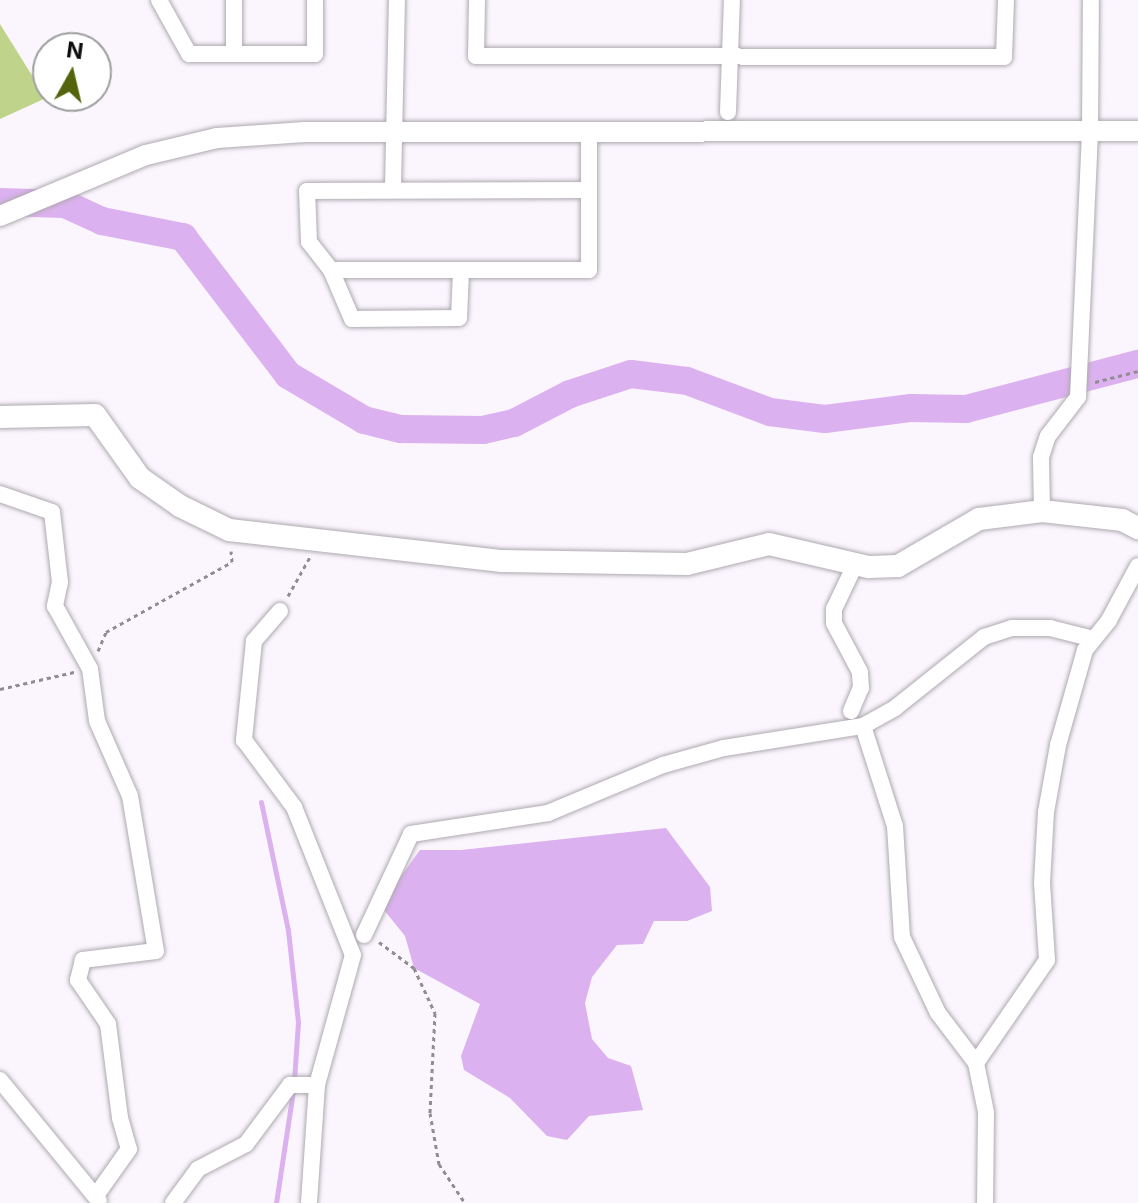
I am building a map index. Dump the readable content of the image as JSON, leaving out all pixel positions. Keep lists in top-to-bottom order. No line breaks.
{"north":"top"}
